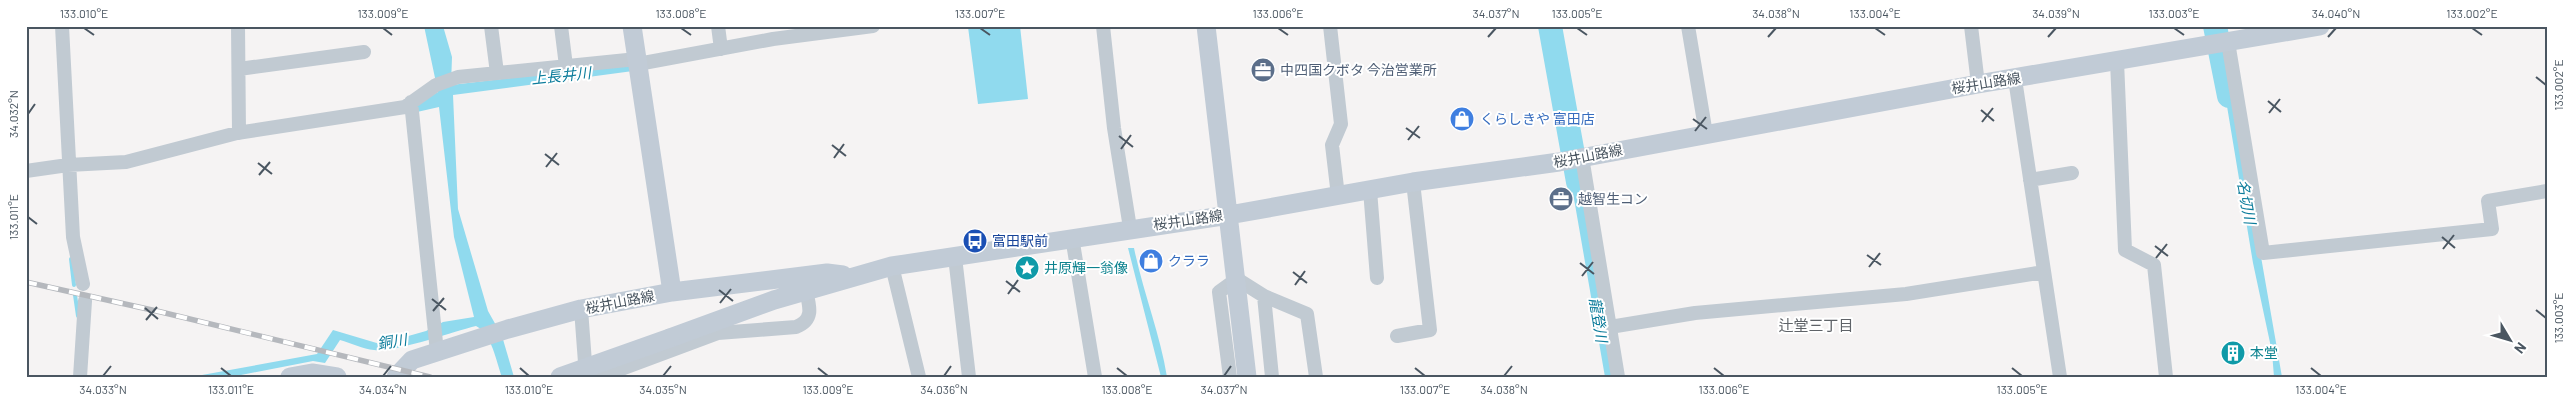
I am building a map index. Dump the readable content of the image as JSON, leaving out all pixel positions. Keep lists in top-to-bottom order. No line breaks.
{"streets":{"main road":["桜井山路線"]},"districts":["辻堂三丁目"],"water":["上長井川","名切川","龍登川","銅川"],"places":{"office":["中四国クボタ 今治営業所","越智生コン"],"shop":["くらしきや 富田店","クララ"],"bus stop":["富田駅前"],"place":["井原輝一翁像"],"building":["本堂"]},"north":"bottom right","coordinates":["133.010°E","133.009°E","133.008°E","133.007°E","133.006°E","34.037°N","133.005°E","34.038°N","133.004°E","34.039°N","133.003°E","34.040°N","133.002°E","34.032°N","133.011°E","34.033°N","34.034°N","34.035°N","34.036°N"]}
